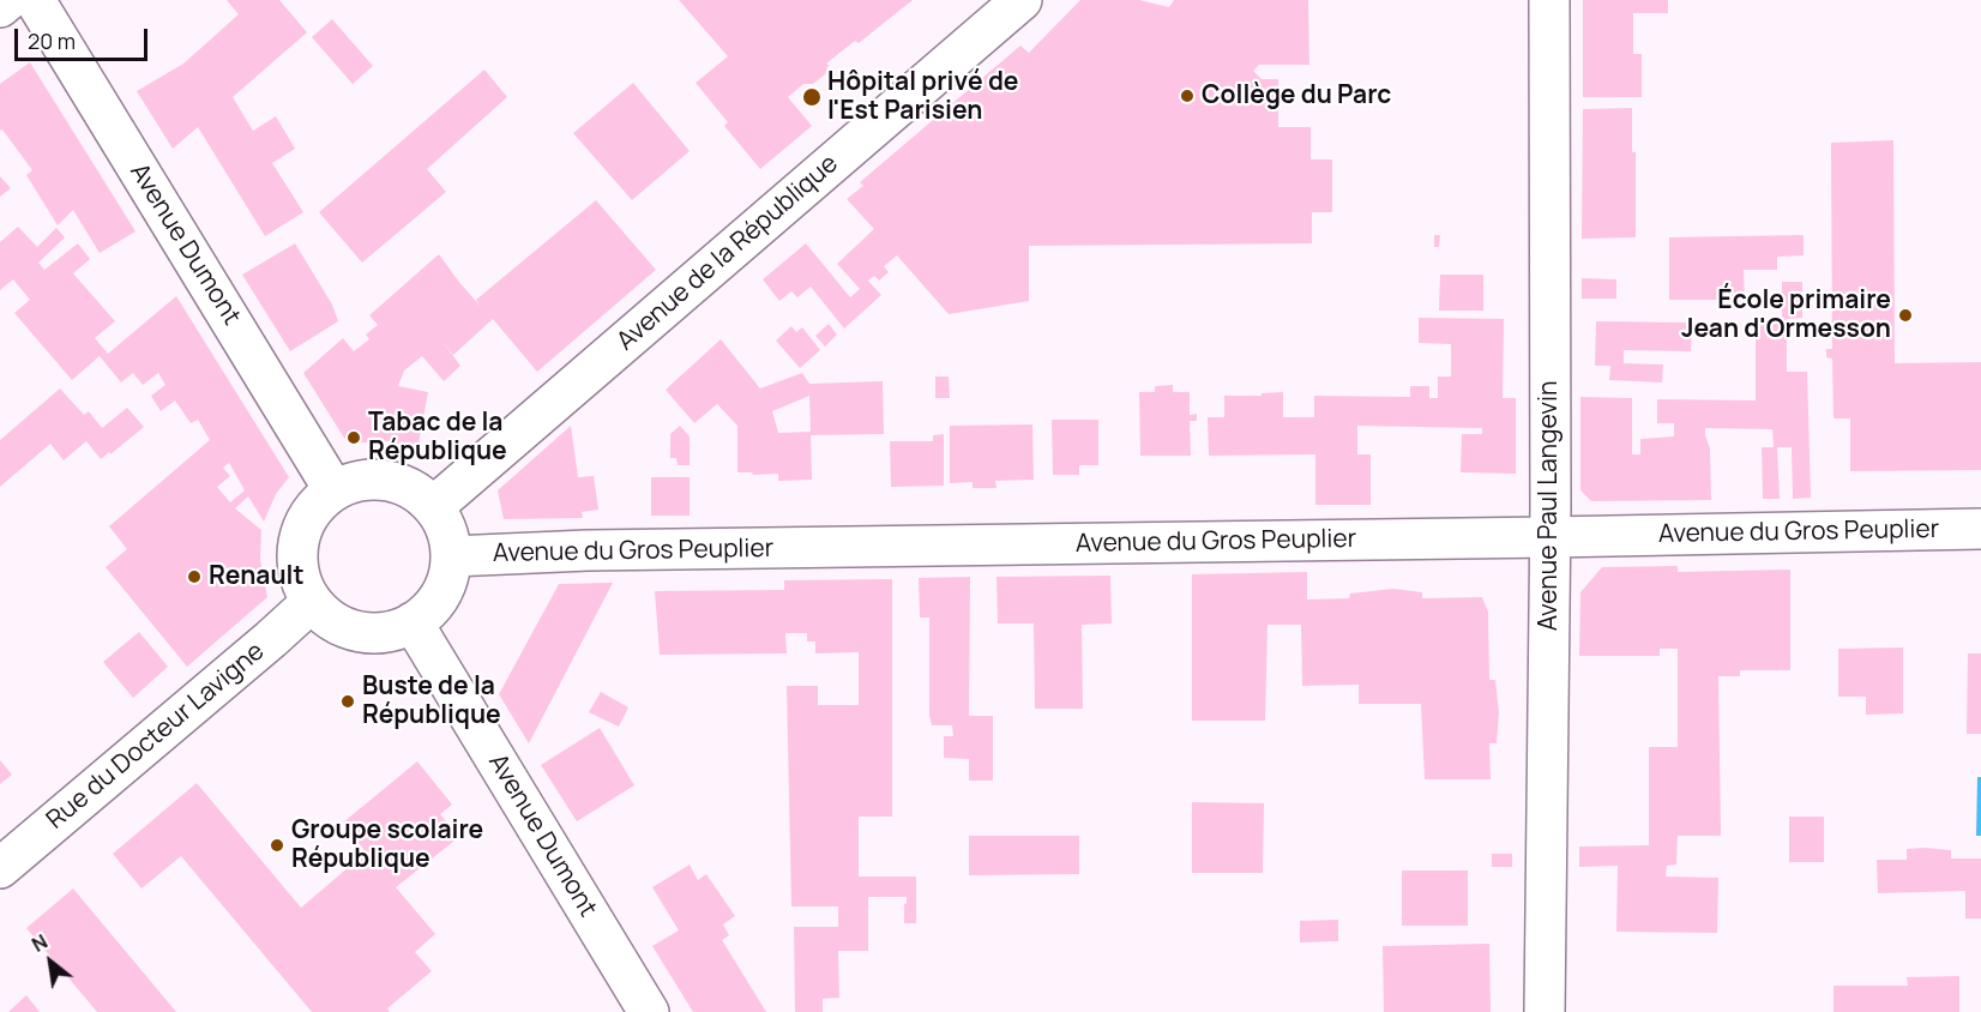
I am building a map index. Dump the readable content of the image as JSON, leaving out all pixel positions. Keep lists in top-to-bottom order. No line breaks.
{"streets":{"street":["Avenue Dumont","Avenue de la République","Avenue Paul Langevin","Avenue du Gros Peuplier","Rue du Docteur Lavigne"]},"crossings":[["Avenue Dumont","Avenue de la République"],["Avenue Dumont","Avenue du Gros Peuplier"],["Avenue Dumont","Rue du Docteur Lavigne"],["Avenue de la République","Avenue du Gros Peuplier"],["Avenue de la République","Rue du Docteur Lavigne"],["Avenue Paul Langevin","Avenue du Gros Peuplier"],["Avenue du Gros Peuplier","Rue du Docteur Lavigne"]],"places":["Collège du Parc","Hôpital privé de l'Est Parisien","École primaire Jean d'Ormesson","Tabac de la République","Renault","Buste de la République","Groupe scolaire République"],"scale_bar":"20 m","north":"top left"}
